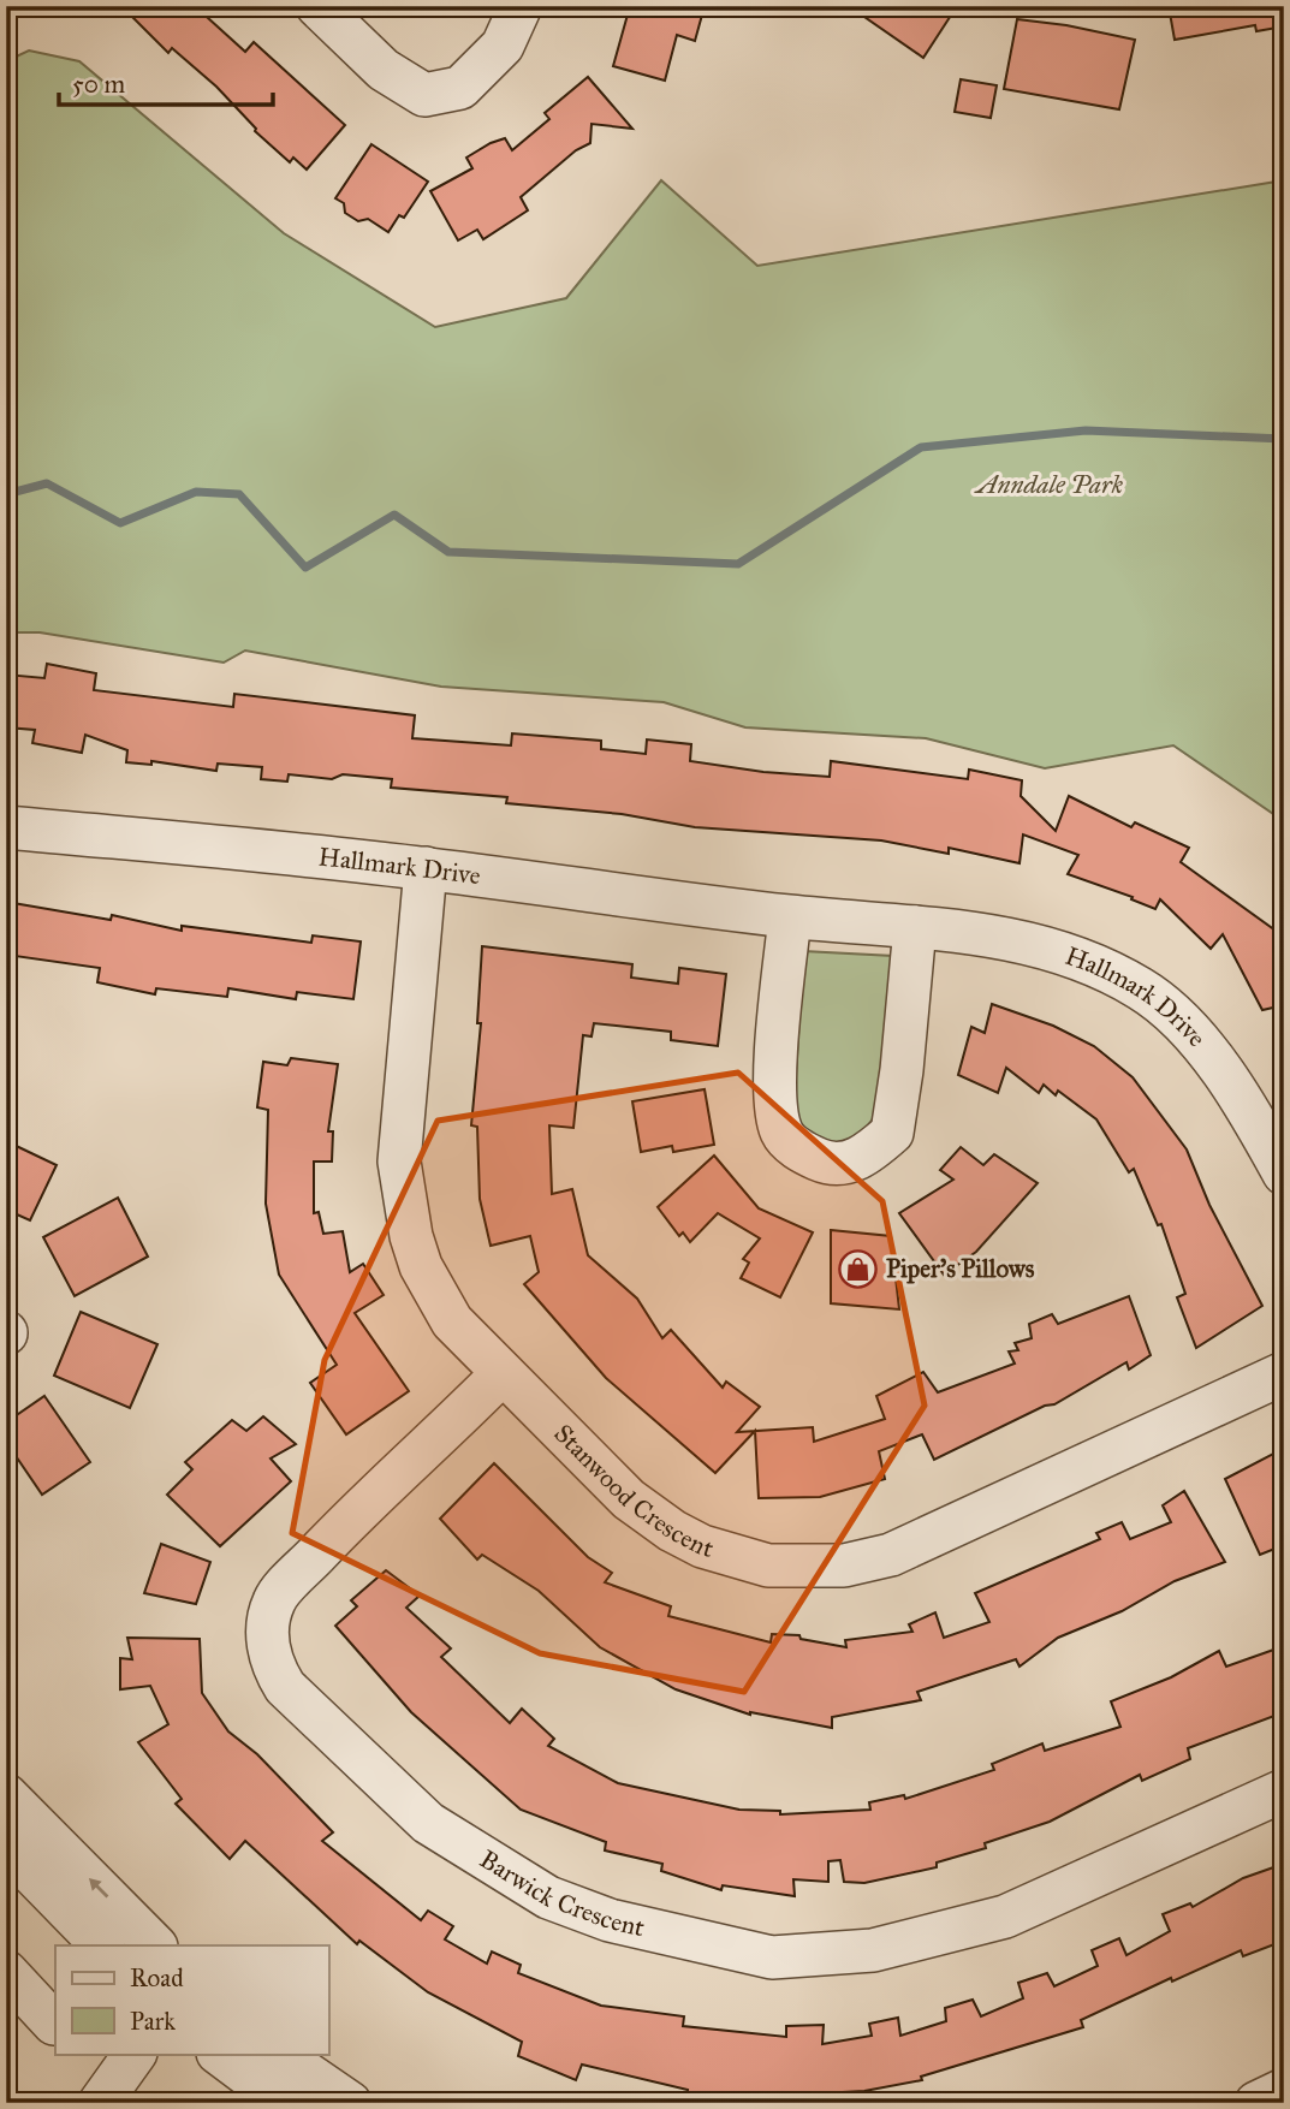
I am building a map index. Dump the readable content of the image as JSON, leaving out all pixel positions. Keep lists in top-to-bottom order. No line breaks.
{"streets":{"street":["Hallmark Drive","Stanwood Crescent","Barwick Crescent"]},"crossings":[["Hallmark Drive","Stanwood Crescent"],["Stanwood Crescent","Barwick Crescent"]],"parks":["Anndale Park"],"places":{"shop":["Piper's Pillows"]},"legend":["Road","Park"],"scale_bar":"50 m"}
